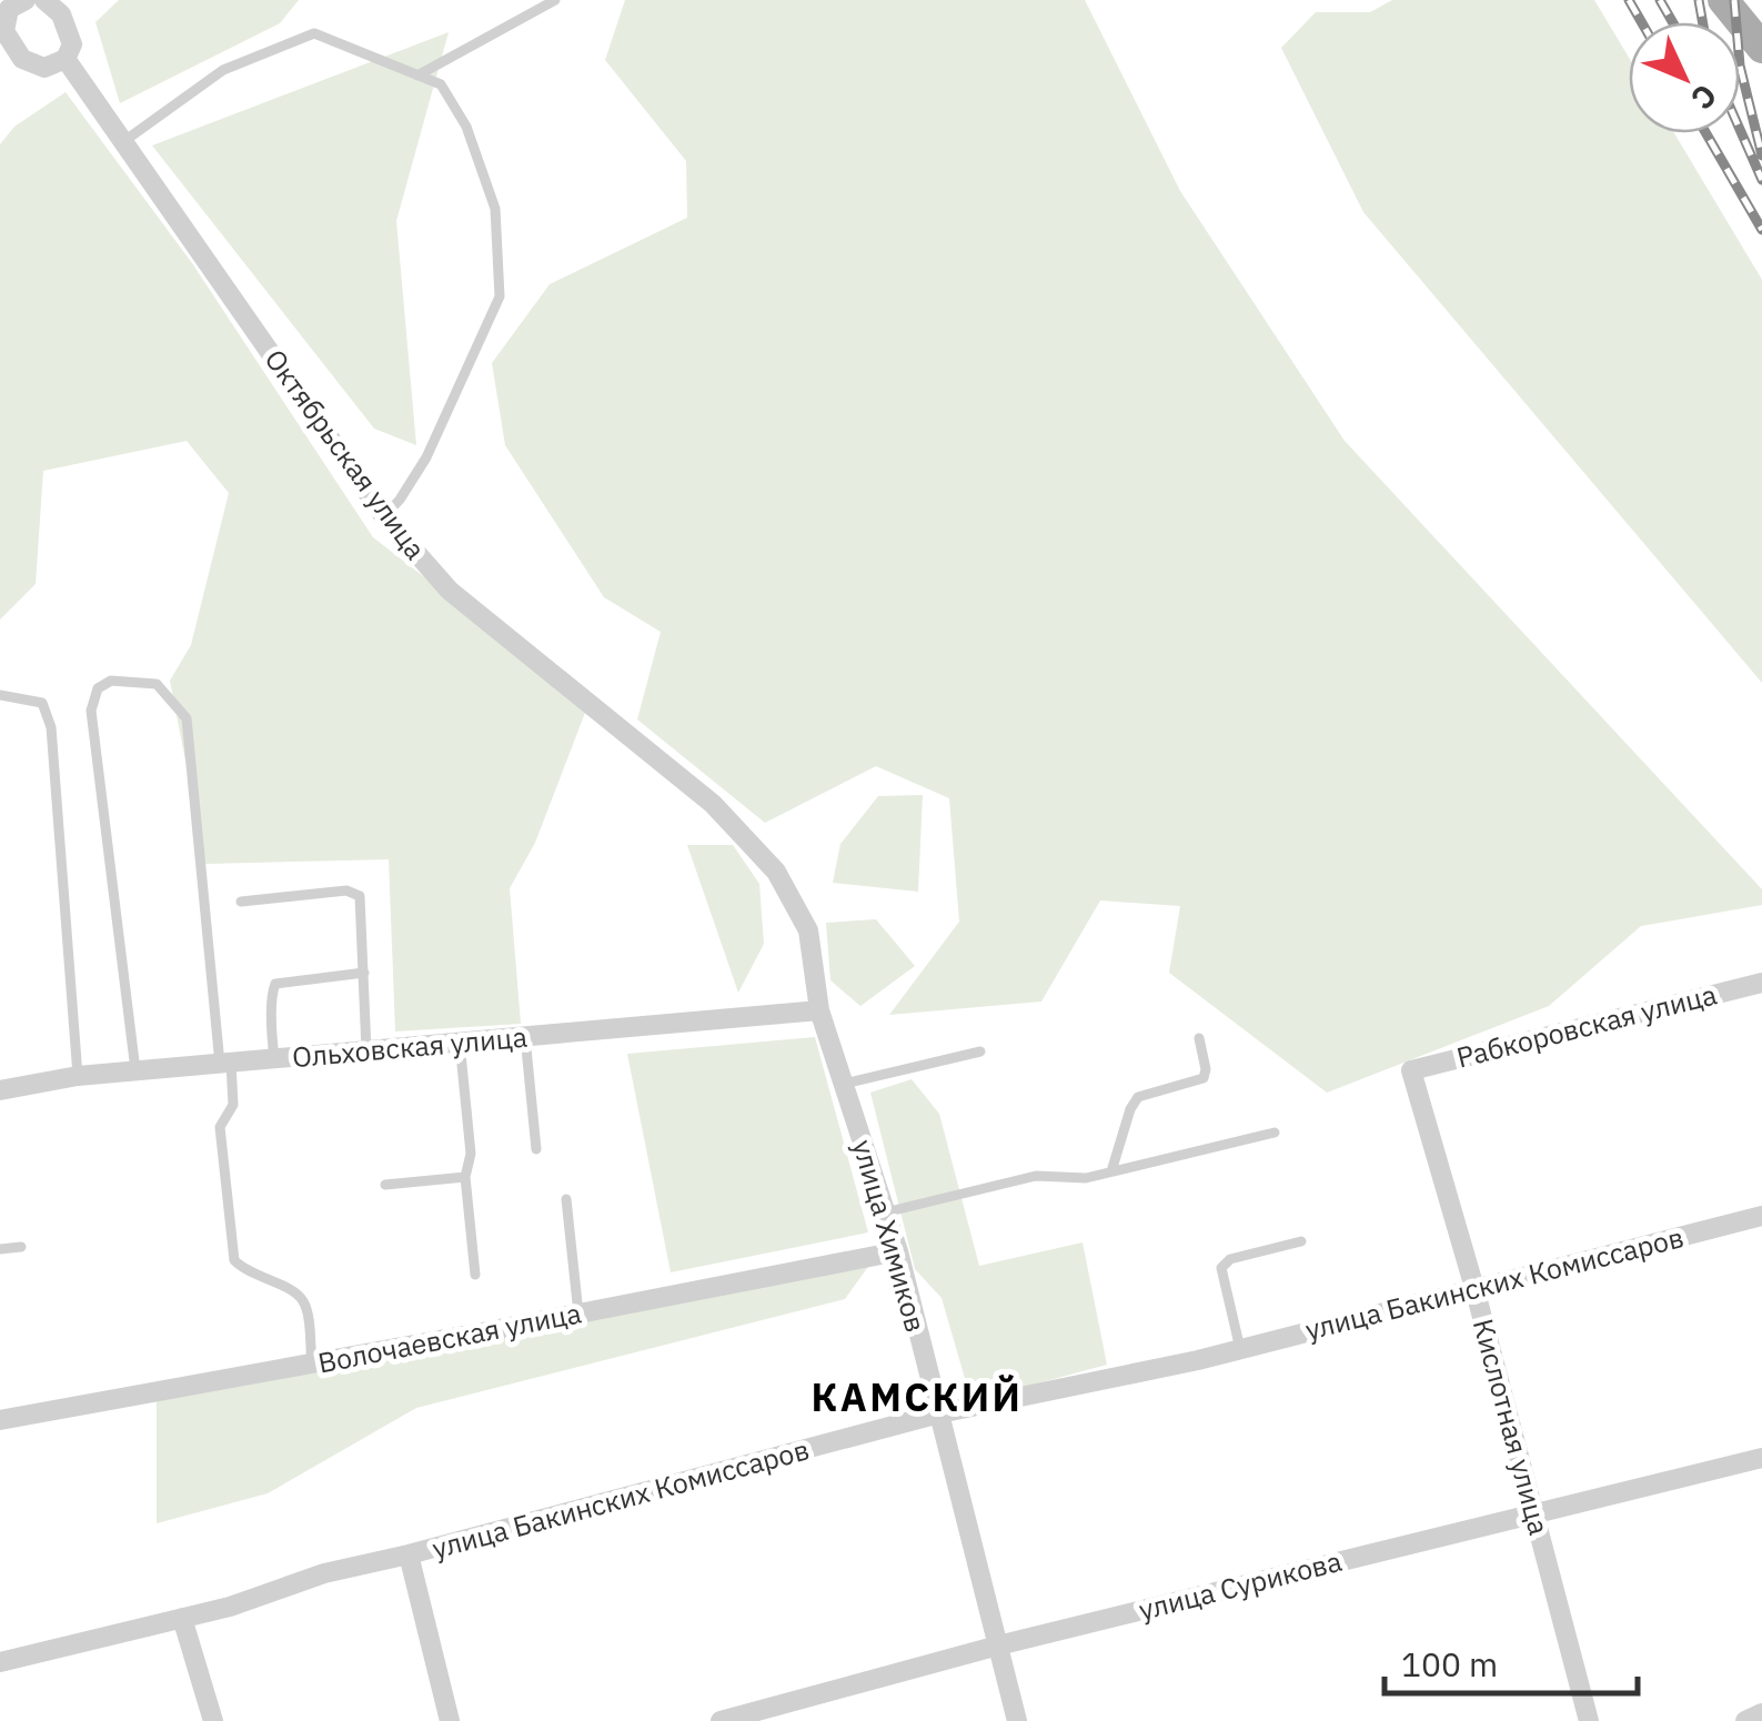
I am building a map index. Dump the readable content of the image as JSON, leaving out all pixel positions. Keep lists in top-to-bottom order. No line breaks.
{"streets":{"street":["Октябрьская улица","Рабкоровская улица","Ольховская улица","улица Химиков","улица Бакинских Комиссаров","Волочаевская улица","Кислотная улица","улица Сурикова"]},"crossings":[["Октябрьская улица","Ольховская улица"],["Октябрьская улица","улица Химиков"],["Рабкоровская улица","Кислотная улица"],["Ольховская улица","улица Химиков"],["улица Химиков","улица Бакинских Комиссаров"],["улица Химиков","Волочаевская улица"],["улица Химиков","улица Сурикова"],["улица Бакинских Комиссаров","Кислотная улица"],["Кислотная улица","улица Сурикова"]],"districts":["КАМСКИЙ"],"scale_bar":"100 m","north":"bottom right"}
